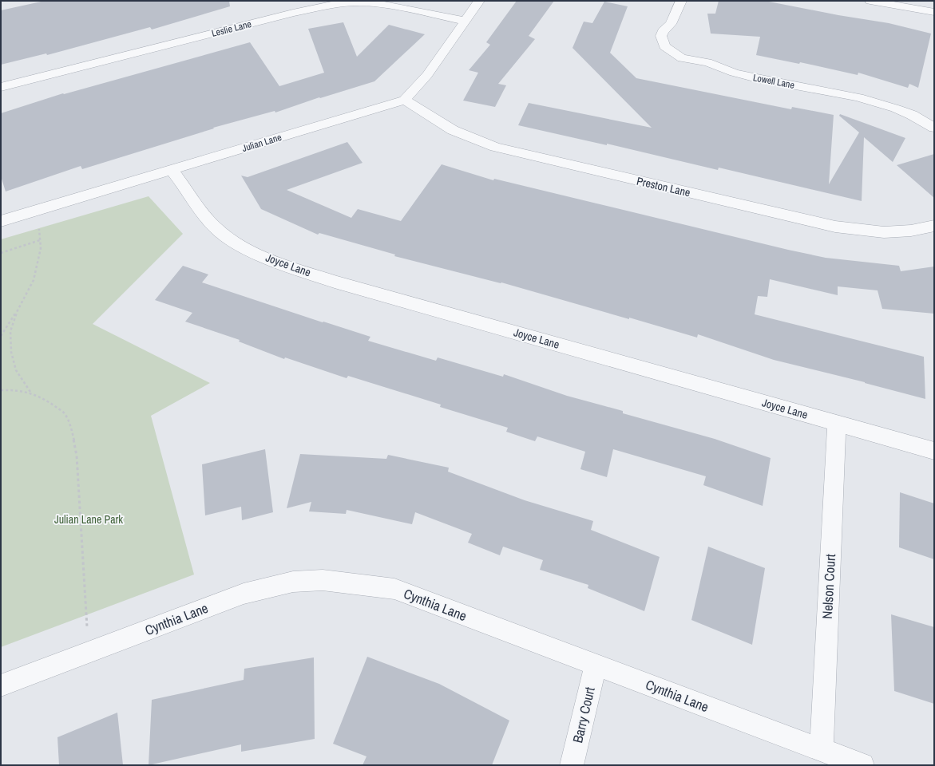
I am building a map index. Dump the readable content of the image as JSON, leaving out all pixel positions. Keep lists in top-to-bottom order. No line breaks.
{"streets":{"street":["Leslie Lane","Lowell Lane","Julian Lane","Preston Lane","Joyce Lane","Nelson Court","Cynthia Lane","Barry Court"]},"crossings":[["Julian Lane","Preston Lane"],["Julian Lane","Joyce Lane"],["Joyce Lane","Nelson Court"],["Nelson Court","Cynthia Lane"],["Cynthia Lane","Barry Court"]],"parks":["Julian Lane Park"]}
